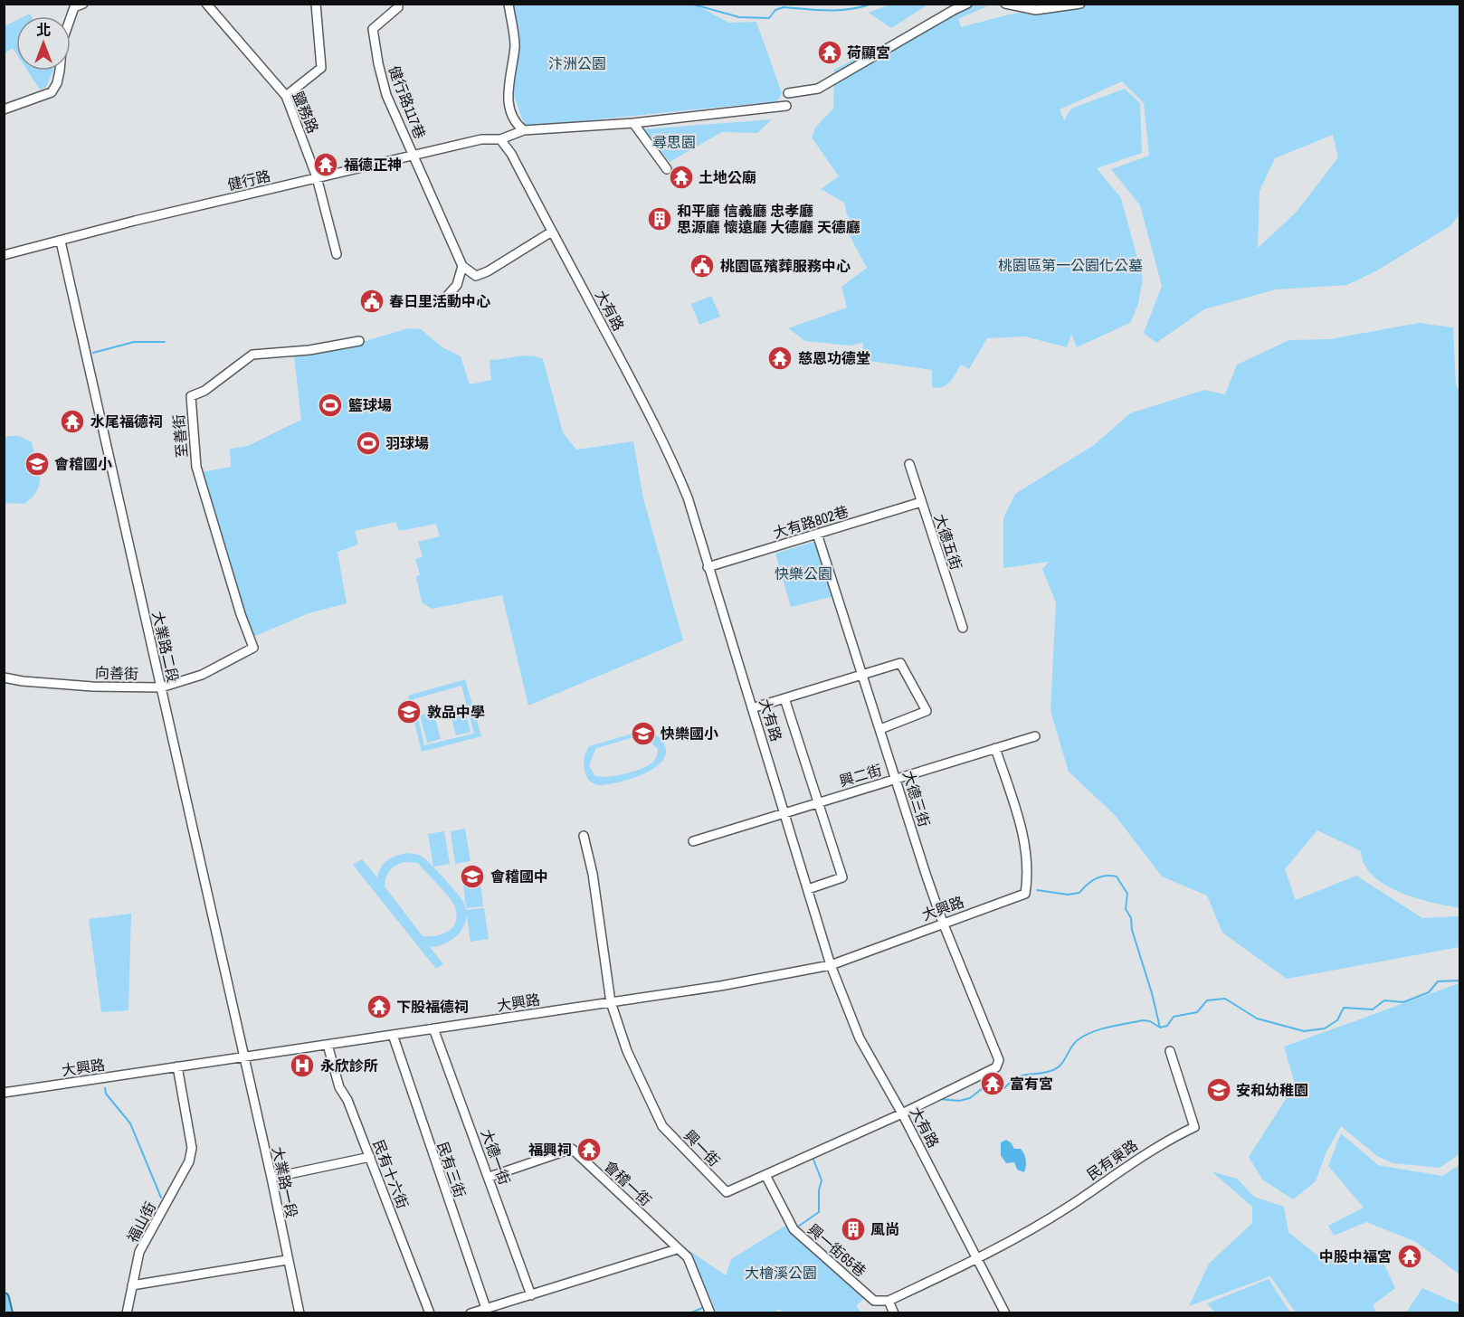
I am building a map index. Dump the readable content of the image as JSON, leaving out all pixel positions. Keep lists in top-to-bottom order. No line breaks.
{"streets":{"street":["健行路117巷","鹽務路","健行路","大有路","至善街","大有路802巷","大德五街","大業路二段","向善街","興二街","大德三街","大興路","興一街","大德一街","民有東路","民有三街","民有十六街","大業路一段","會稽一街","福山街","興一街65巷"]},"crossings":[["健行路117巷","健行路"],["鹽務路","健行路"],["健行路","大有路"],["健行路","大業路二段"],["大有路","大有路802巷"],["大有路","興二街"],["大有路","大興路"],["大有路","興一街"],["大有路","民有東路"],["至善街","向善街"],["大有路802巷","大德五街"],["大有路802巷","大德三街"],["大業路二段","向善街"],["大業路二段","大興路"],["大業路二段","大業路一段"],["興二街","大德三街"],["興二街","大興路"],["大德三街","大興路"],["大德三街","興一街"],["大興路","興一街"],["大興路","大德一街"],["大興路","民有三街"],["大興路","民有十六街"],["大興路","大業路一段"],["大興路","福山街"],["興一街","興一街65巷"],["大德一街","會稽一街"]],"parks":["汴洲公園","尋思園","桃園區第一公園化公墓","快樂公園","大檜溪公園"],"places":{"temple":["荷顯宮","福德正神","土地公廟","慈恩功德堂","水尾福德祠","下股福德祠","富有宮","福興祠","中股中福宮"],"building":["和平廳 信義廳 忠孝廳 思源廳 懷遠廳 大德廳 天德廳","風尚"],"public building":["桃園區殯葬服務中心","春日里活動中心"],"sports":["籃球場","羽球場"],"school or university":["會稽國小","敦品中學","快樂國小","會稽國中","安和幼稚園"],"hospital":["永欣診所"]},"north":"top"}
